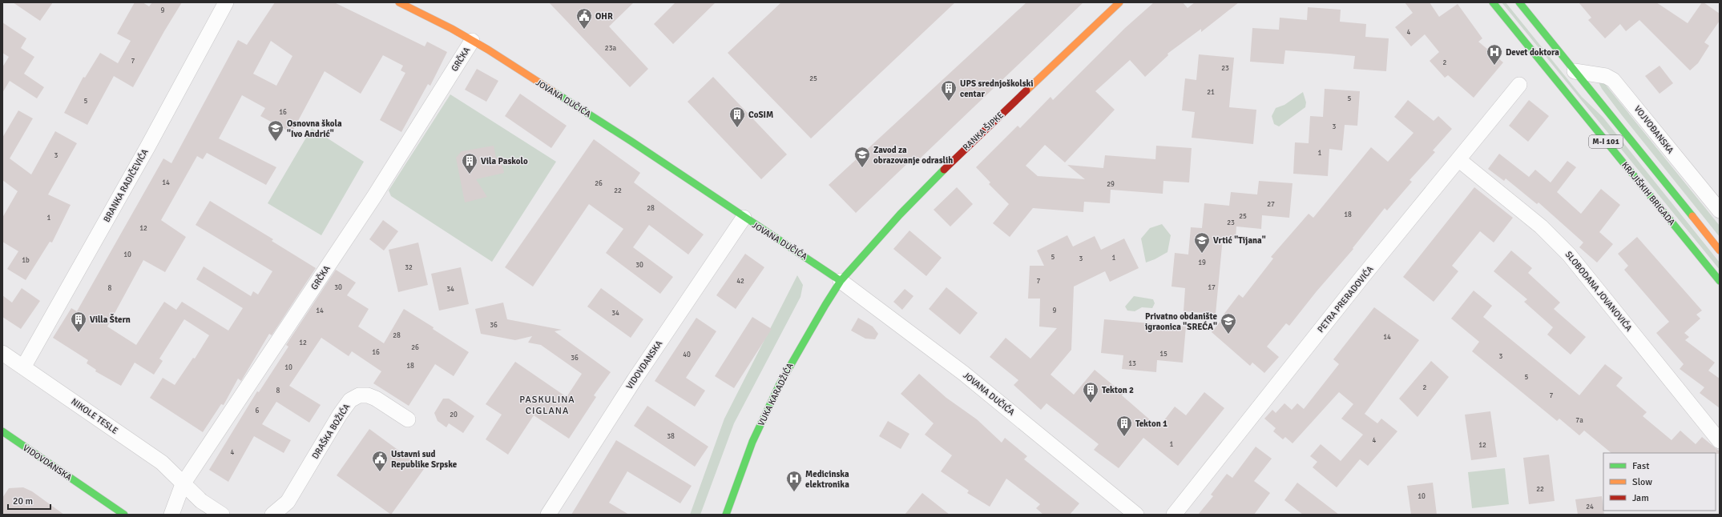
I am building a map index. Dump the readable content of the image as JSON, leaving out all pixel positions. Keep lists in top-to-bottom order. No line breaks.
{"streets":{"main road":["JOVANA DUČIĆA","RANKA ŠIPKE","M-I 101","KRAJIŠKIH BRIGADA","VIDOVDANSKA","VUKA KARADŽIĆA"],"street":["GRČKA","VOJVOĐANSKA","BRANKA RADIČEVIĆA","SLOBODANA JOVANOVIĆA","PETRA PRERADOVIĆA","NIKOLE TESLE","DRAŠKA BOŽIĆA"]},"crossings":[["GRČKA","JOVANA DUČIĆA"],["GRČKA","NIKOLE TESLE"],["JOVANA DUČIĆA","RANKA ŠIPKE"],["JOVANA DUČIĆA","VIDOVDANSKA"],["JOVANA DUČIĆA","VUKA KARADŽIĆA"],["VOJVOĐANSKA","M-I 101"],["RANKA ŠIPKE","VUKA KARADŽIĆA"],["BRANKA RADIČEVIĆA","NIKOLE TESLE"],["SLOBODANA JOVANOVIĆA","PETRA PRERADOVIĆA"]],"districts":["PASKULINA CIGLANA"],"places":{"public building":["OHR","Ustavni sud Republike Srpske"],"hospital":["Devet doktora","Medicinska elektronika"],"building":["UPS srednjoškolski centar","CoSIM","Vila Paskolo","Villa Štern","Tekton 2","Tekton 1"],"school or university":["Osnovna škola \"Ivo Andrić\"","Zavod za obrazovanje odraslih","Vrtić \"Tijana\"","Privatno obdanište igraonica \"SREĆA\""]},"house_numbers":["9","4","23a","7","2","23","25","21","5","5","16","3","1","3","14","26","29","22","27","28","18","25","1","23","12","10","5","1","3","1b","19","30","32","42","7","30","17","8","34","14","9","34","36","28","14","12","26","16","15","40","3","36","13","18","10","5","2","8","7","6","20","7a","38","4","1","12","4","22","10","24"],"legend":["Fast","Slow","Jam"],"scale_bar":"20 m"}
